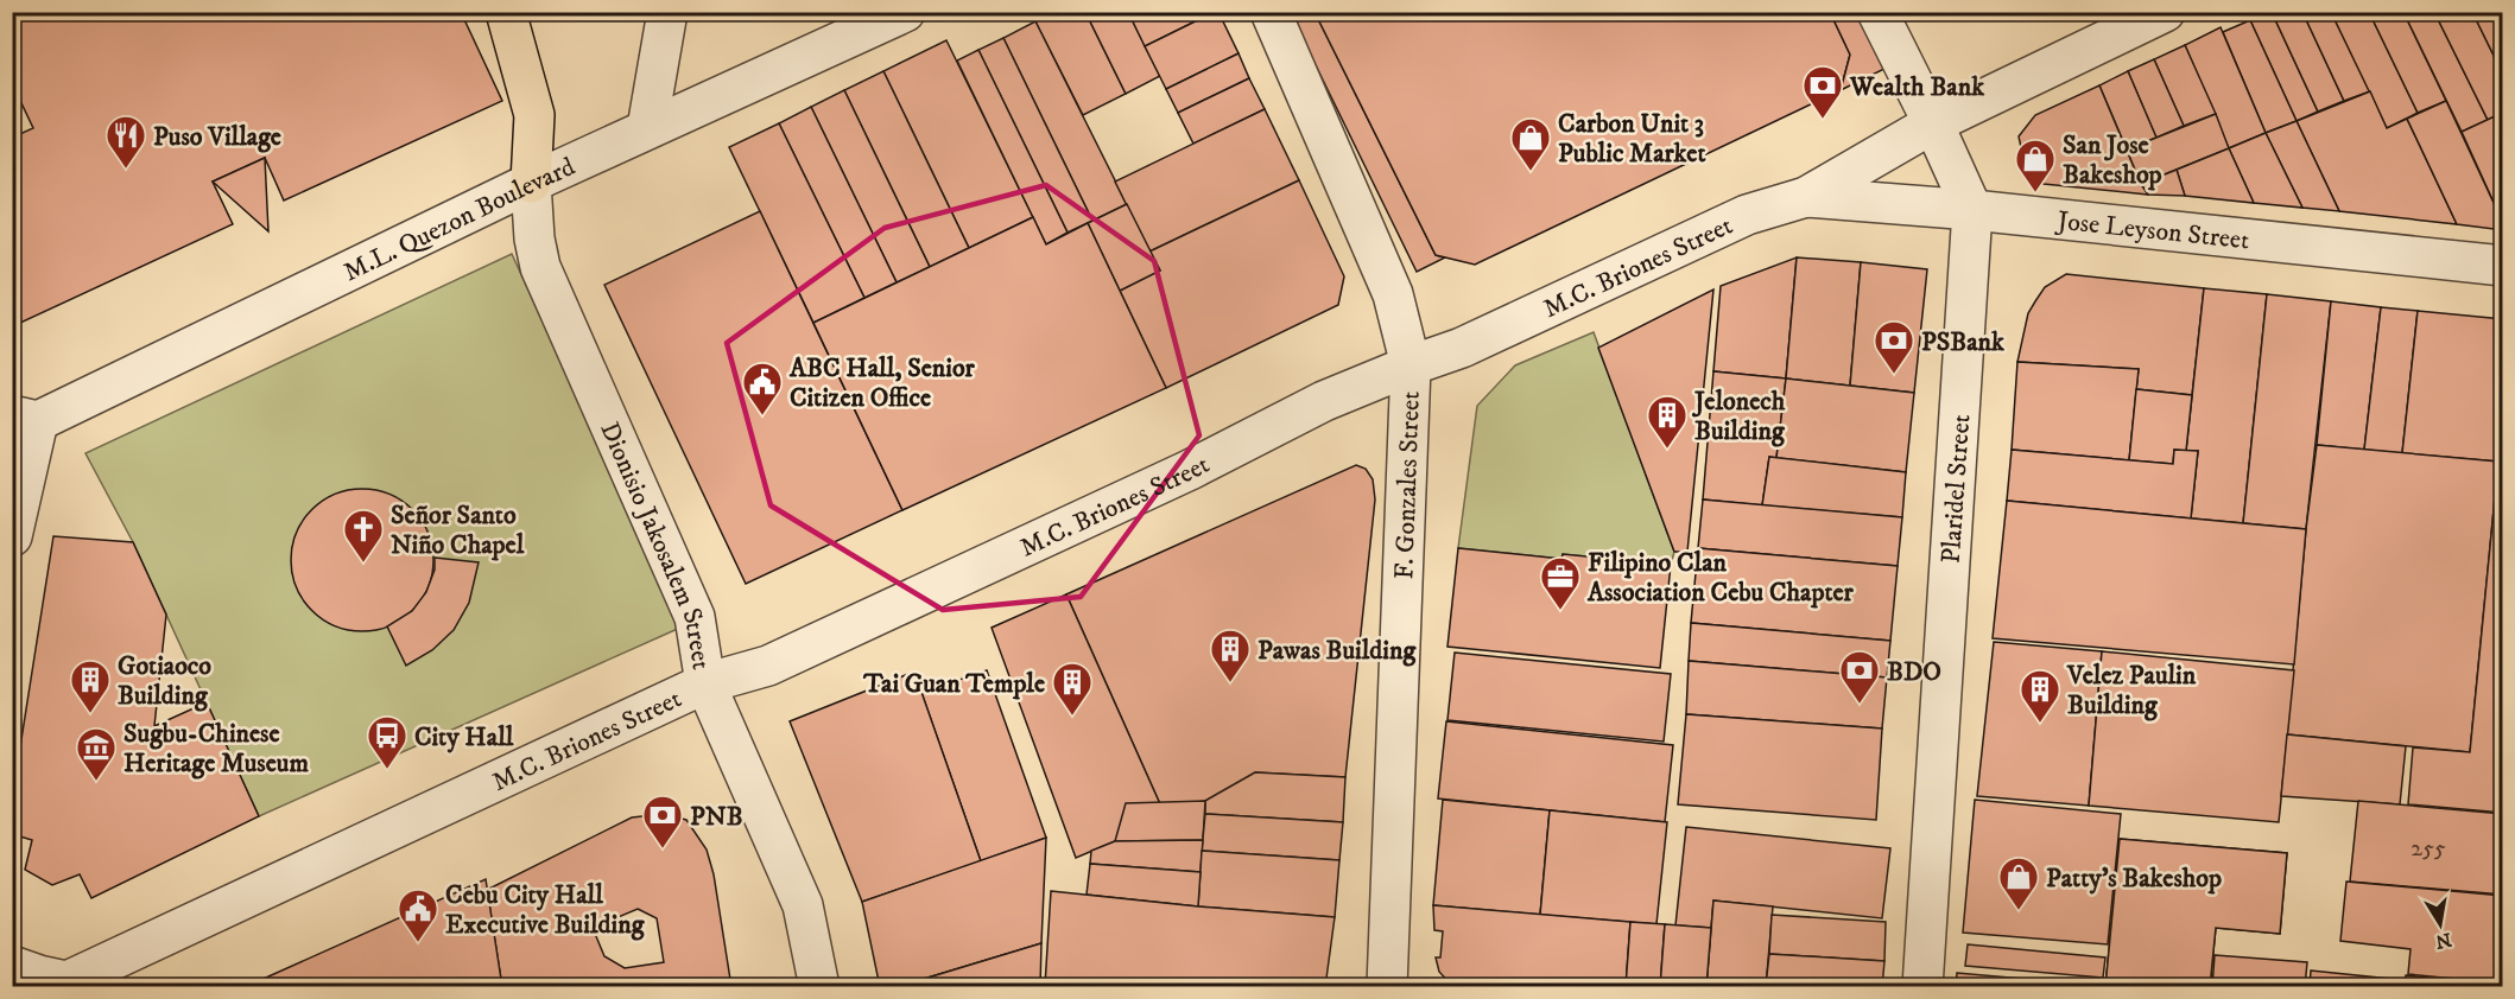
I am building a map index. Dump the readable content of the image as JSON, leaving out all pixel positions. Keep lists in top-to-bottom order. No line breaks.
{"streets":{"street":["M.L. Quezon Boulevard","Jose Leyson Street","M.C. Briones Street","F. Gonzales Street","Plaridel Street","Dionisio Jakosalem Street"]},"crossings":[["M.L. Quezon Boulevard","Dionisio Jakosalem Street"],["Jose Leyson Street","M.C. Briones Street"],["Jose Leyson Street","Plaridel Street"],["M.C. Briones Street","F. Gonzales Street"],["M.C. Briones Street","Plaridel Street"],["M.C. Briones Street","Dionisio Jakosalem Street"]],"places":{"bank":["Wealth Bank","PSBank","BDO","PNB"],"restaurant":["Puso Village"],"shop":["Carbon Unit 3 Public Market","San Jose Bakeshop","Patty's Bakeshop"],"public building":["ABC Hall, Senior Citizen Office","Cebu City Hall Executive Building"],"building":["Jelonech Building","Pawas Building","Gotiaoco Building","Tai Guan Temple","Velez Paulin Building"],"church":["Señor Santo Niño Chapel"],"office":["Filipino Clan Association Cebu Chapter"],"bus stop":["City Hall"],"museum":["Sugbu-Chinese Heritage Museum"]},"house_numbers":["255"],"north":"bottom"}
